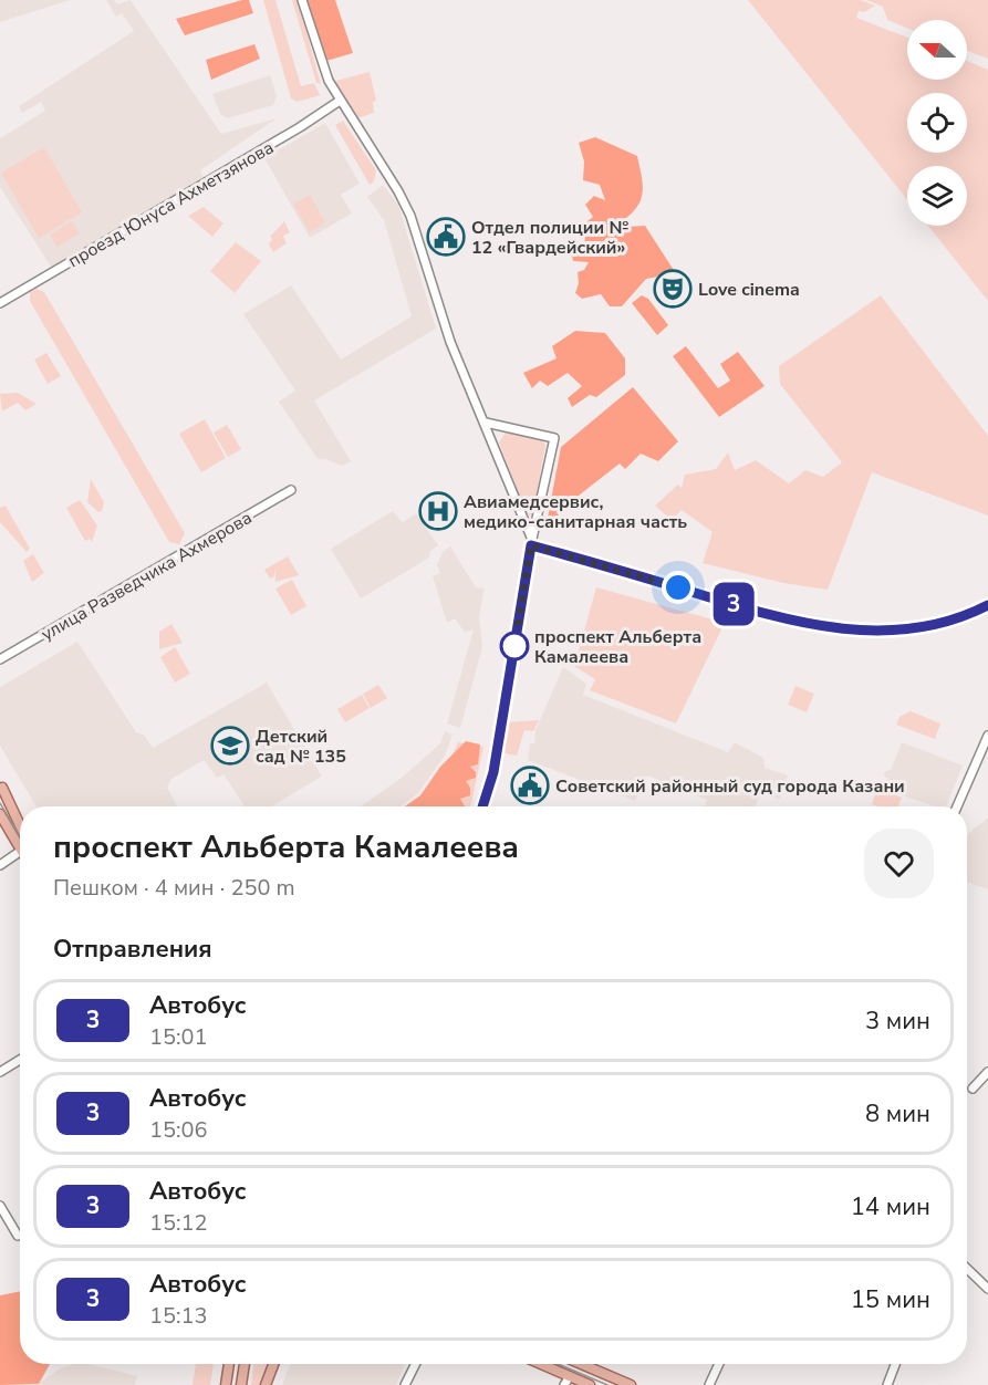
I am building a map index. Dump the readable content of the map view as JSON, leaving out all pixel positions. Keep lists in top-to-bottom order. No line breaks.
{"streets":{"street":["проезд Юнуса Ахметзянова","улица Разведчика Ахмерова"]},"places":{"public building":["Отдел полиции № 12 «Гвардейский»","Советский районный суд города Казани"],"theatre":["Love cinema"],"hospital":["Авиамедсервис, медико-санитарная часть"],"other":["проспект Альберта Камалеева"],"school or university":["Детский сад № 135"]},"lines":["bus line 3"],"north":"left","page":{"on_map":"3","heading":[["проспект Альберта Камалеева","Пешком · 4 мин · 250 m"],"Отправления"],"list":[{"mark":"3","name":"Автобус","note":"15:01","value":"3 мин"},{"mark":"3","name":"Автобус","note":"15:06","value":"8 мин"},{"mark":"3","name":"Автобус","note":"15:12","value":"14 мин"},{"mark":"3","name":"Автобус","note":"15:13","value":"15 мин"}]}}
